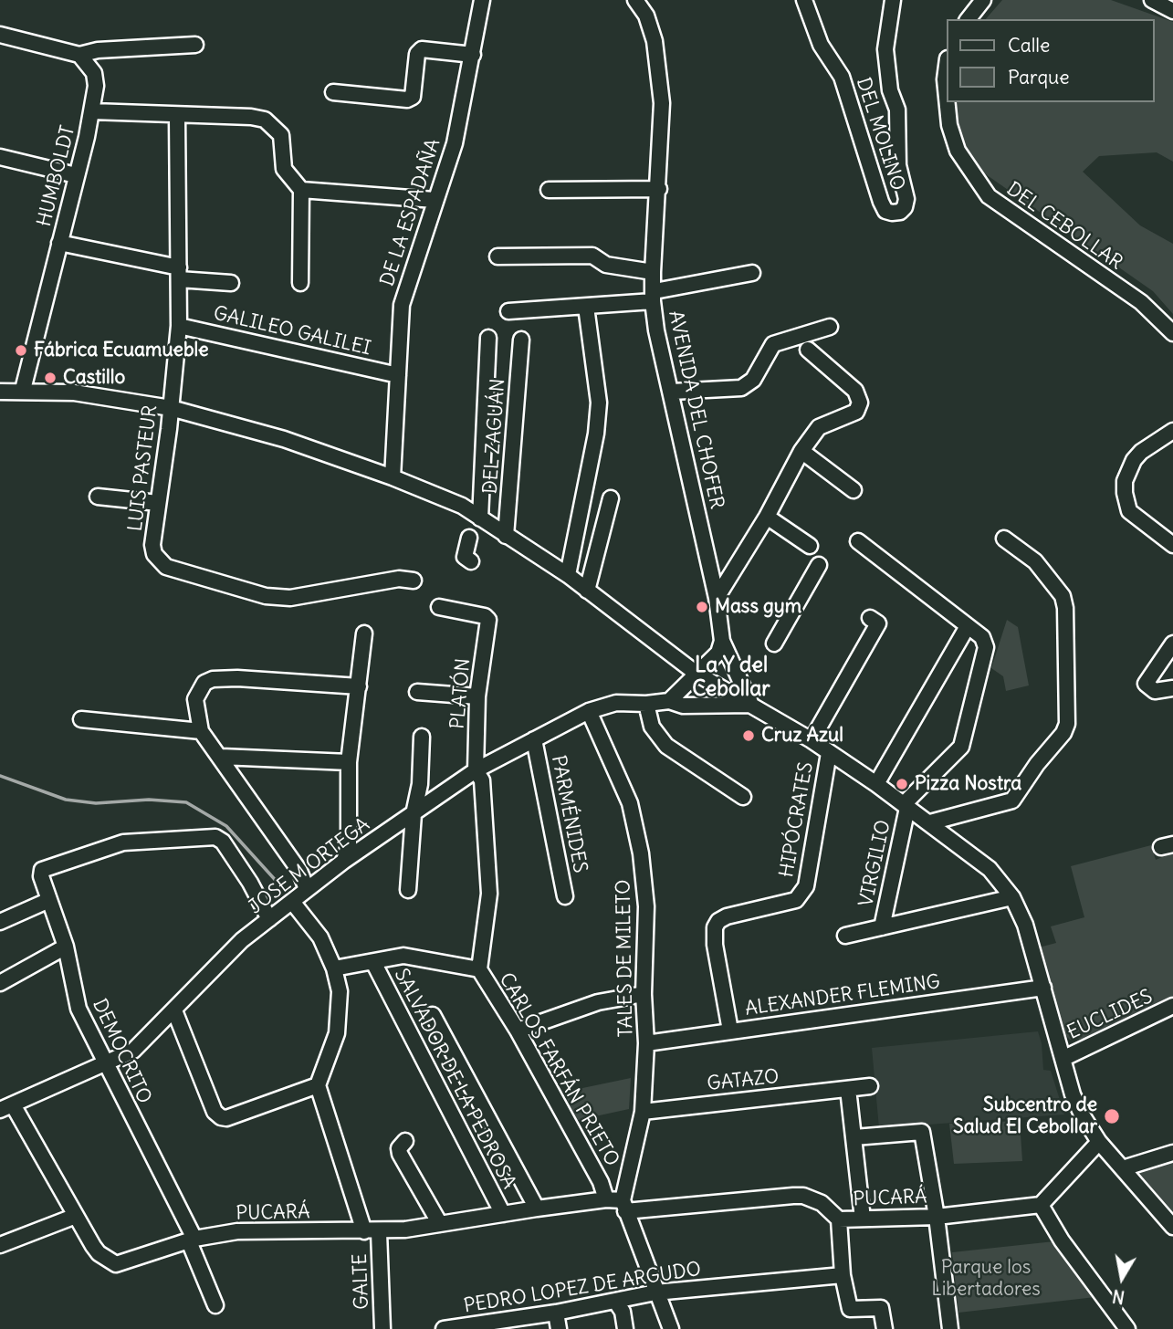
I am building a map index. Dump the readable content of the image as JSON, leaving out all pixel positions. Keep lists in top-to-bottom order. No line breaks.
{"streets":{"street":["DEL MOLINO","HUMBOLDT","DE LA ESPADAÑA","DEL CEBOLLAR","GALILEO GALILEI","AVENIDA DEL CHOFER","DEL ZAGUÁN","LUIS PASTEUR","PLATÓN","PARMÉNIDES","HIPÓCRATES","VIRGILIO","JOSE M ORTEGA","TALES DE MILETO","ALEXANDER FLEMING","EUCLIDES","DEMOCRITO","CARLOS FARFÁN PRIETO","SALVADOR DE LA PEDROSA","GATAZO","PUCARÁ","GALTE","PEDRO LOPEZ DE ARGUDO"]},"crossings":[["DE LA ESPADAÑA","GALILEO GALILEI"],["GALILEO GALILEI","LUIS PASTEUR"],["AVENIDA DEL CHOFER","JOSE M ORTEGA"],["PLATÓN","JOSE M ORTEGA"],["PLATÓN","CARLOS FARFÁN PRIETO"],["PARMÉNIDES","JOSE M ORTEGA"],["HIPÓCRATES","ALEXANDER FLEMING"],["JOSE M ORTEGA","TALES DE MILETO"],["JOSE M ORTEGA","DEMOCRITO"],["JOSE M ORTEGA","CARLOS FARFÁN PRIETO"],["JOSE M ORTEGA","PUCARÁ"],["TALES DE MILETO","ALEXANDER FLEMING"],["TALES DE MILETO","GATAZO"],["TALES DE MILETO","PUCARÁ"],["DEMOCRITO","PUCARÁ"],["CARLOS FARFÁN PRIETO","PUCARÁ"],["SALVADOR DE LA PEDROSA","PUCARÁ"],["PUCARÁ","GALTE"]],"districts":["La Y del Cebollar"],"parks":["Parque los Libertadores"],"places":["Fábrica Ecuamueble","Castillo","Mass gym","Cruz Azul","Pizza Nostra","Subcentro de Salud El Cebollar"],"legend":["Calle","Parque"],"north":"bottom"}
